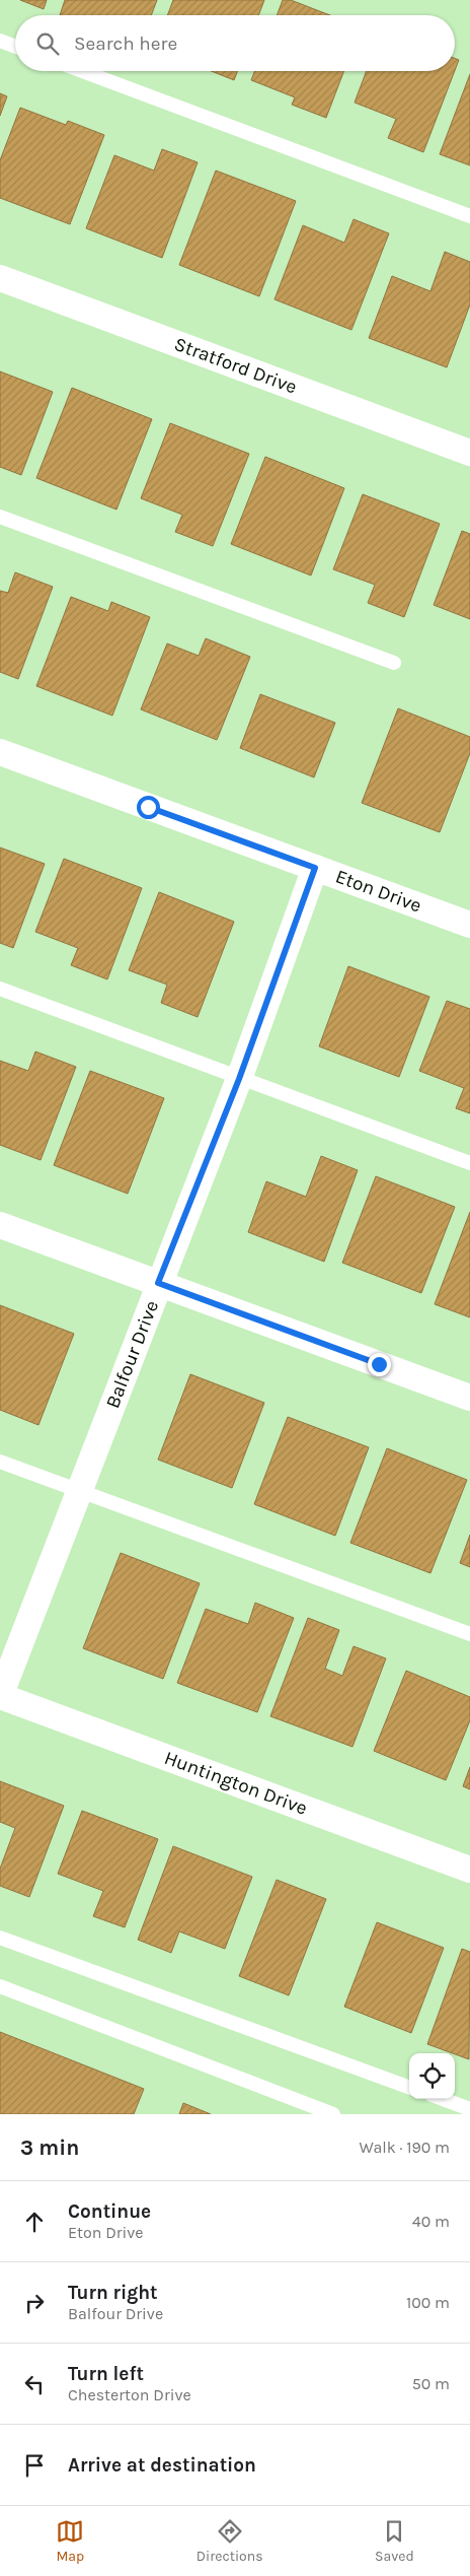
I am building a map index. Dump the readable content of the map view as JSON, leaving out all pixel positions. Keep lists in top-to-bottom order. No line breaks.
{"streets":{"street":["Stratford Drive","Eton Drive","Balfour Drive","Huntington Drive"]},"crossings":[["Eton Drive","Balfour Drive"],["Balfour Drive","Huntington Drive"]],"page":{"search":"Search here","heading":["3 min","Walk · 190 m"],"list":[["Continue","Eton Drive","40 m"],["Turn right","Balfour Drive","100 m"],["Turn left","Chesterton Drive","50 m"],"Arrive at destination"],"nav":["Map","Directions","Saved"]}}
